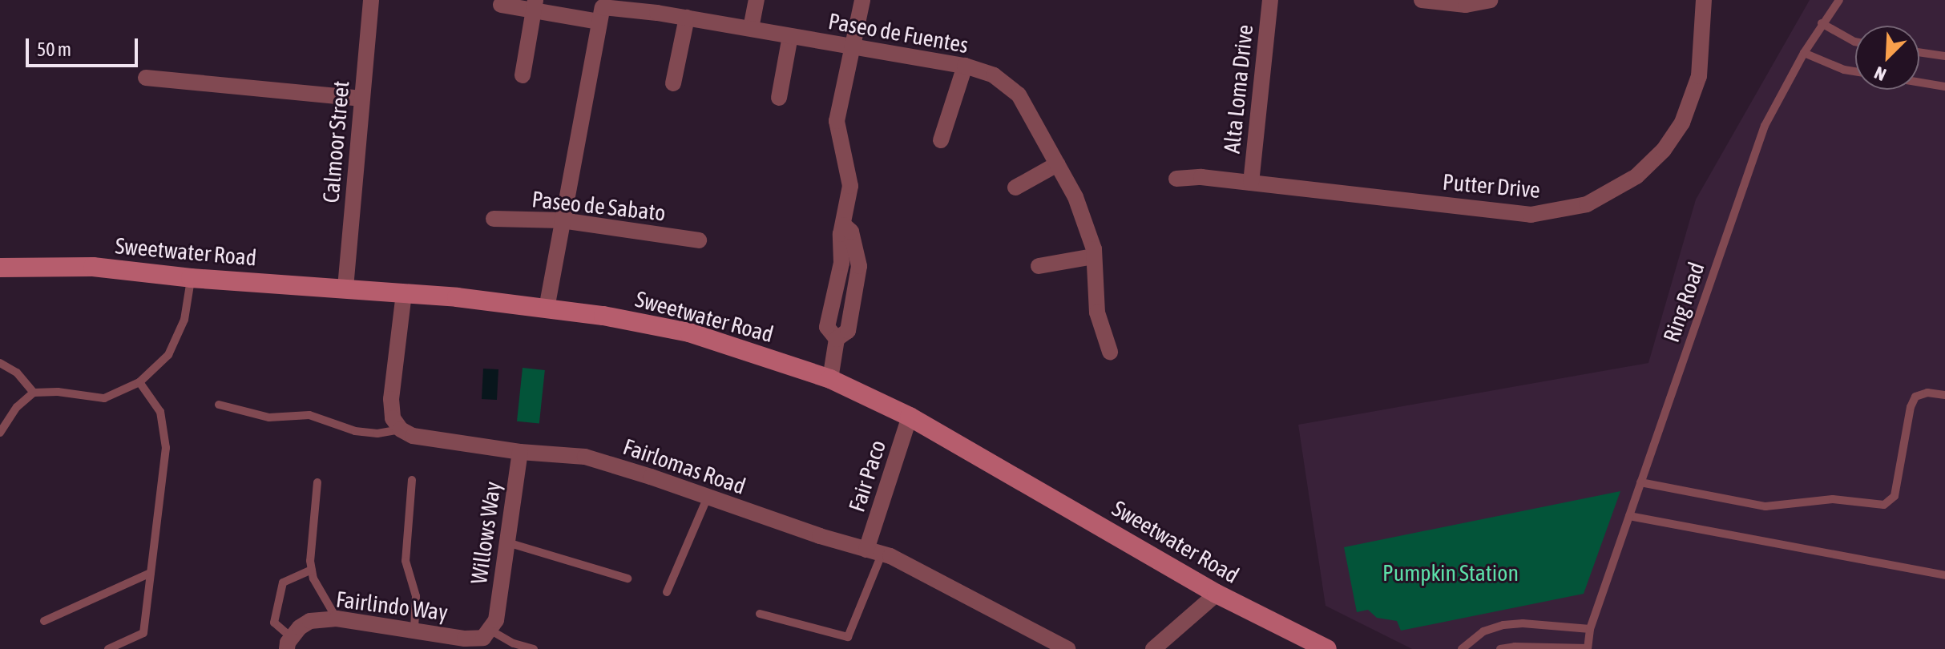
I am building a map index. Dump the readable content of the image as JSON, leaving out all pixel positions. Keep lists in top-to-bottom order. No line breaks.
{"streets":{"main road":["Sweetwater Road"],"street":["Paseo de Fuentes","Alta Loma Drive","Calmoor Street","Putter Drive","Paseo de Sabato","Fairlomas Road","Fair Paco","Willows Way","Fairlindo Way"],"lane":["Ring Road"]},"crossings":[["Alta Loma Drive","Putter Drive"],["Calmoor Street","Sweetwater Road"],["Sweetwater Road","Fair Paco"],["Fairlomas Road","Fair Paco"],["Fairlomas Road","Willows Way"],["Willows Way","Fairlindo Way"]],"parks":["Pumpkin Station"],"scale_bar":"50 m","north":"bottom left"}
